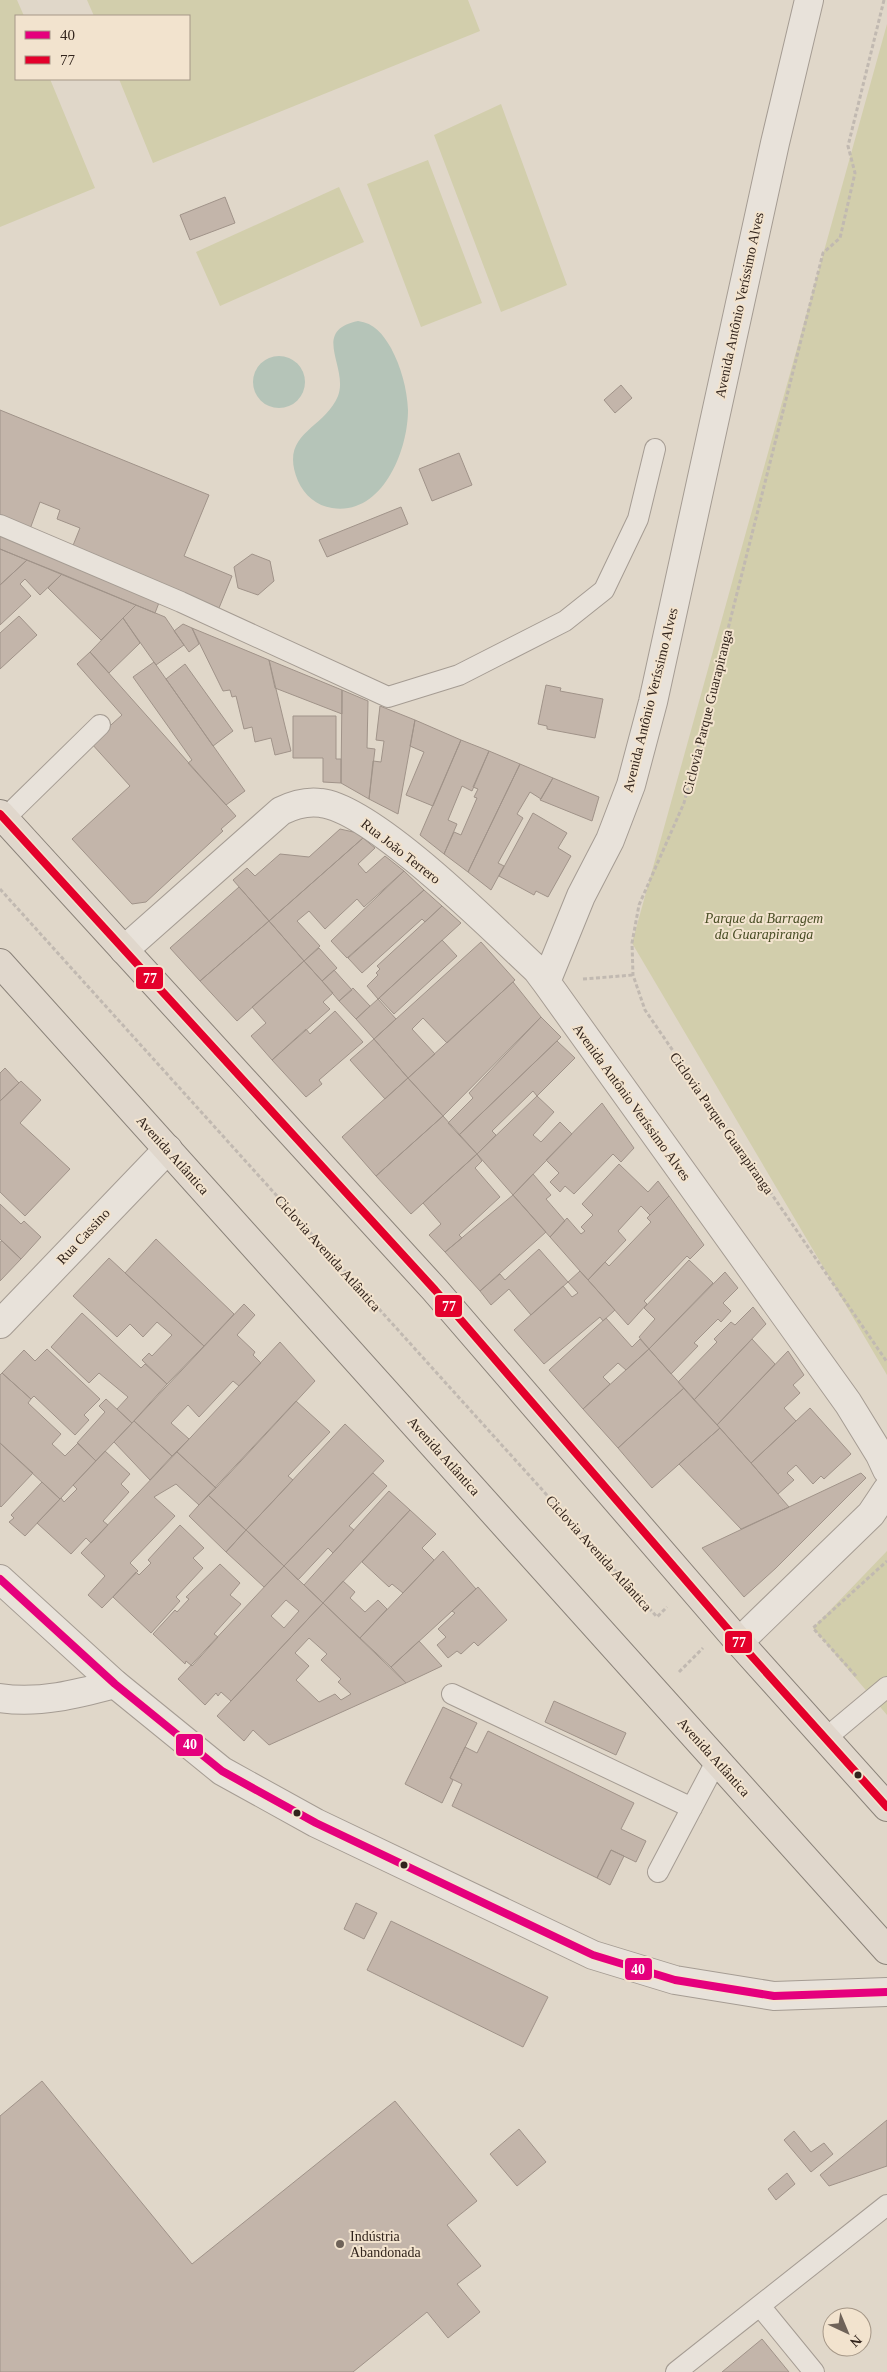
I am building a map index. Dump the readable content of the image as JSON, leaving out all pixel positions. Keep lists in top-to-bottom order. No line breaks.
{"streets":{"main road":["Avenida Atlântica"],"street":["Avenida Antônio Veríssimo Alves","Rua João Terrero","Rua Cassino"],"path":["Ciclovia Parque Guarapiranga","Ciclovia Avenida Atlântica"]},"crossings":[["Avenida Antônio Veríssimo Alves","Rua João Terrero"],["Avenida Atlântica","Rua Cassino"]],"parks":["Parque da Barragem da Guarapiranga"],"places":["Indústria Abandonada"],"lines":["transit line 77","transit line 40"],"legend":["40","77"],"north":"bottom right"}
